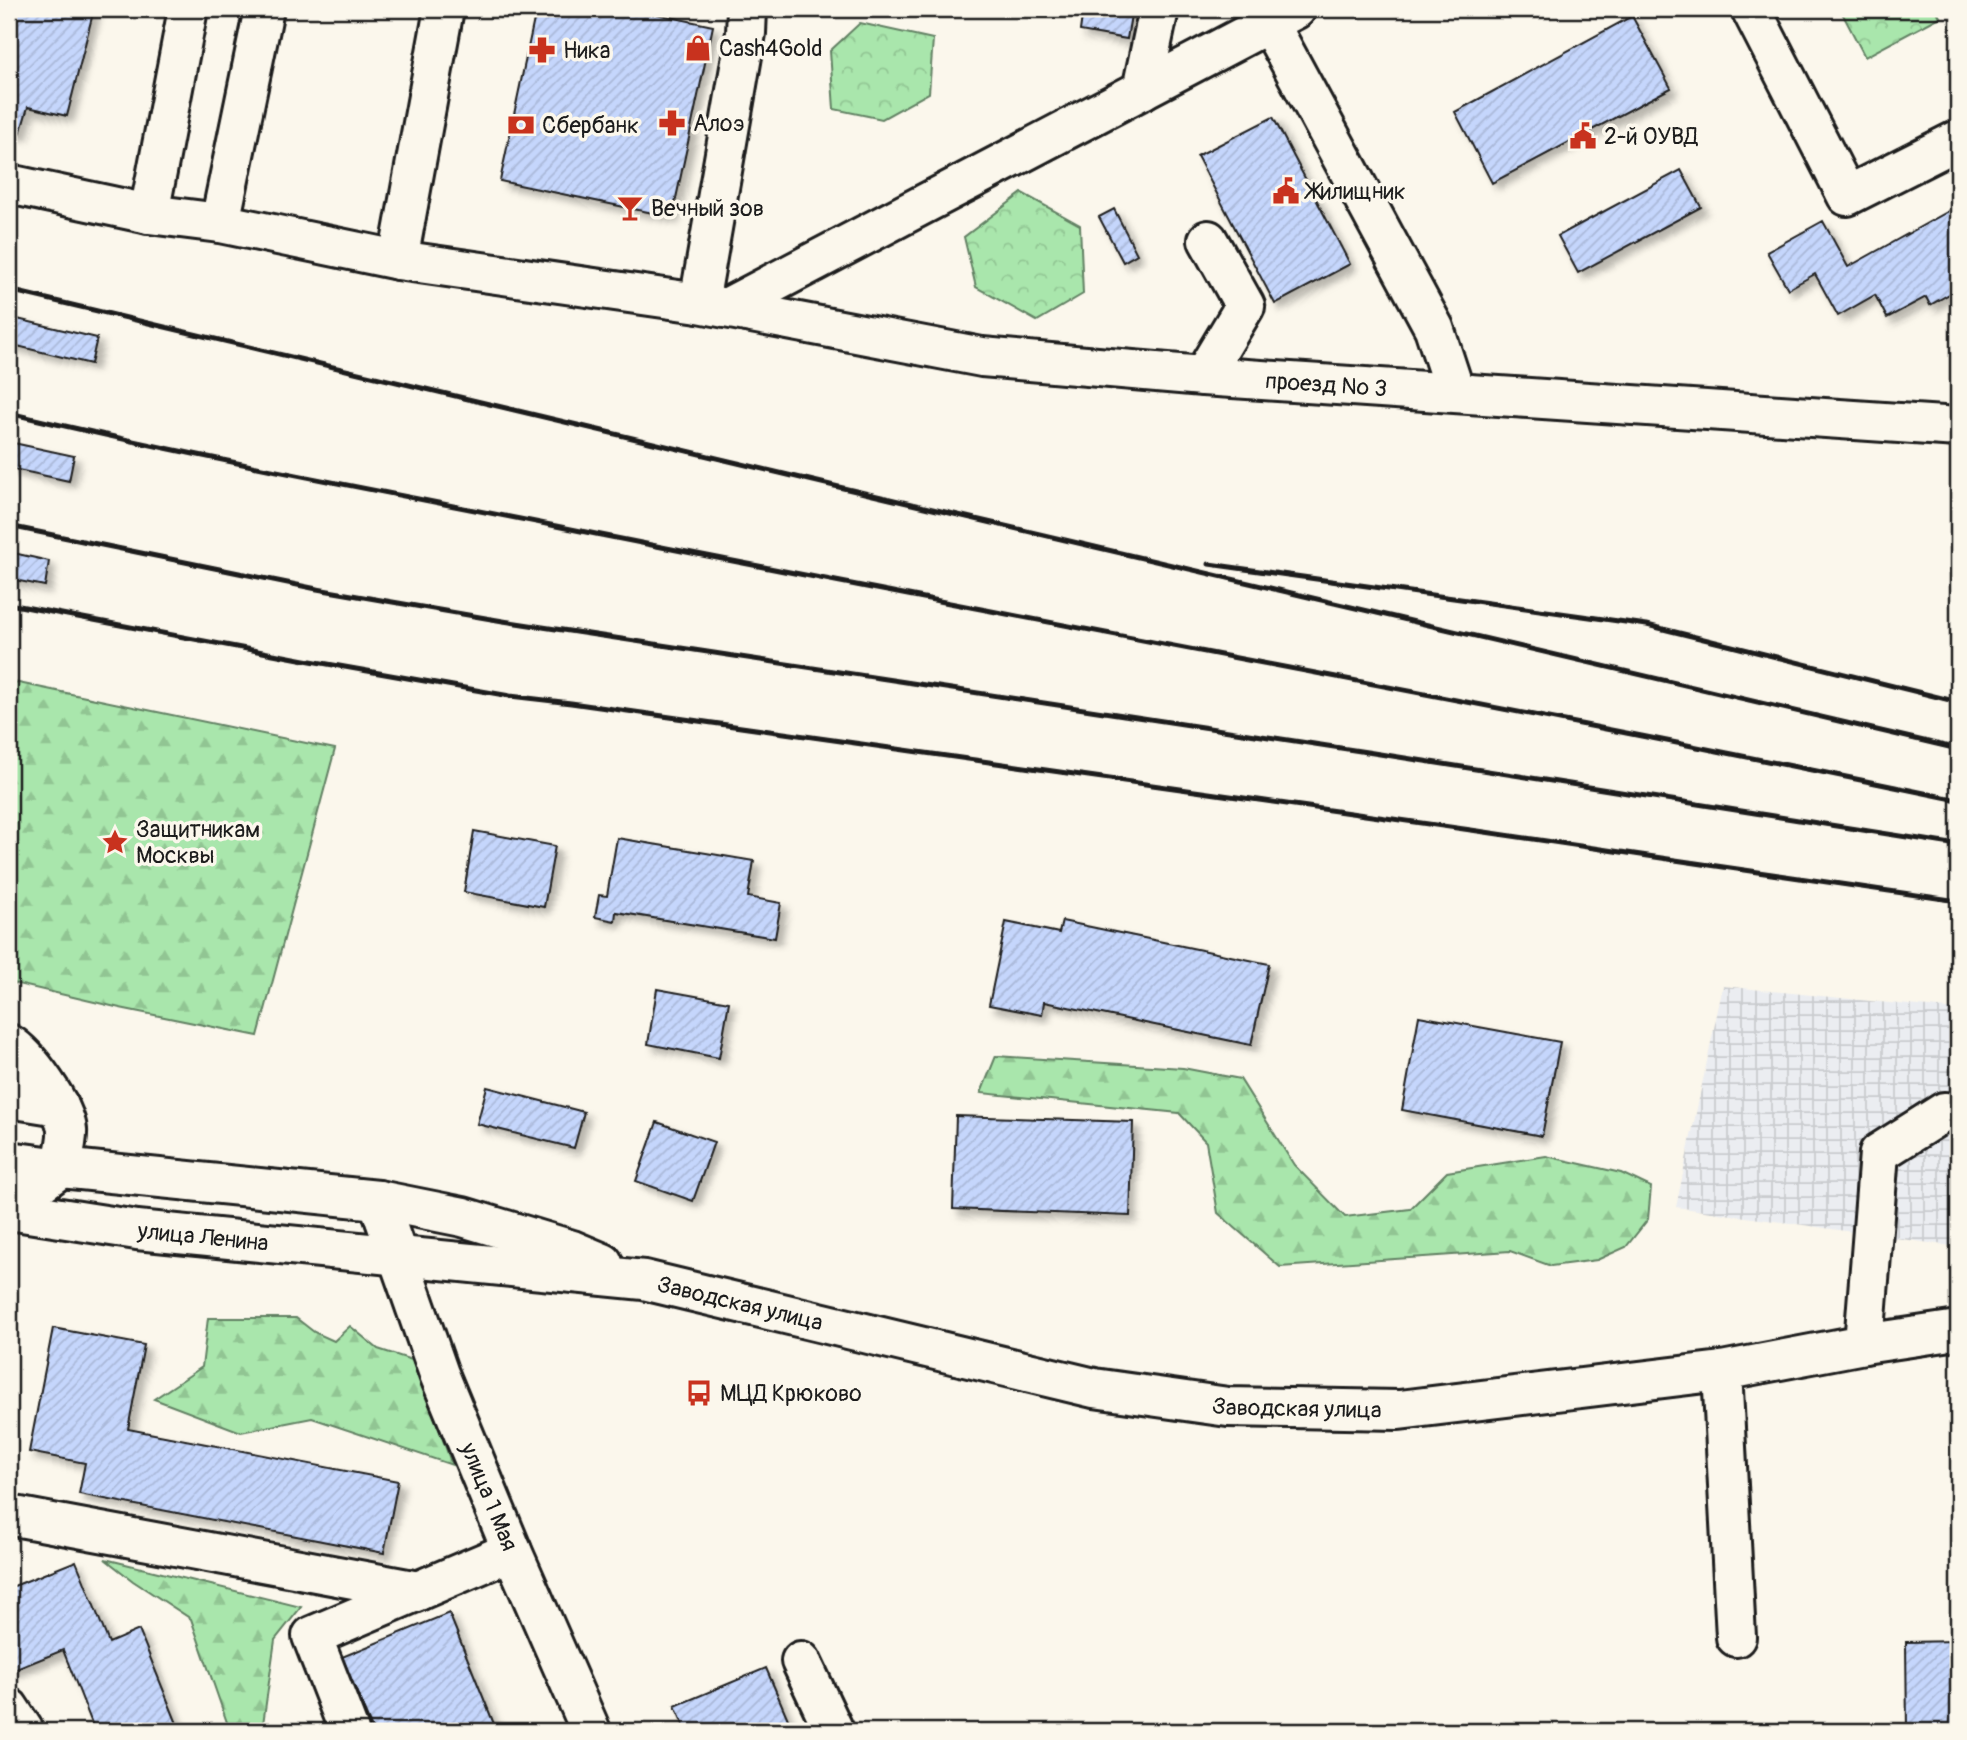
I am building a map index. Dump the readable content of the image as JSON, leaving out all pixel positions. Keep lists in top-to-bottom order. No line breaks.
{"streets":{"street":["проезд № 3","улица Ленина","Заводская улица","улица 1 Мая"]},"crossings":[["улица Ленина","Заводская улица"],["улица Ленина","улица 1 Мая"],["Заводская улица","улица 1 Мая"]],"places":{"shop":["Cash4Gold"],"pharmacy":["Ника","Алоэ"],"bank":["Сбербанк"],"public building":["2-й ОУВД","Жилищник"],"bar":["Вечный зов"],"place":["Защитникам Москвы"],"bus stop":["МЦД Крюково"]}}
